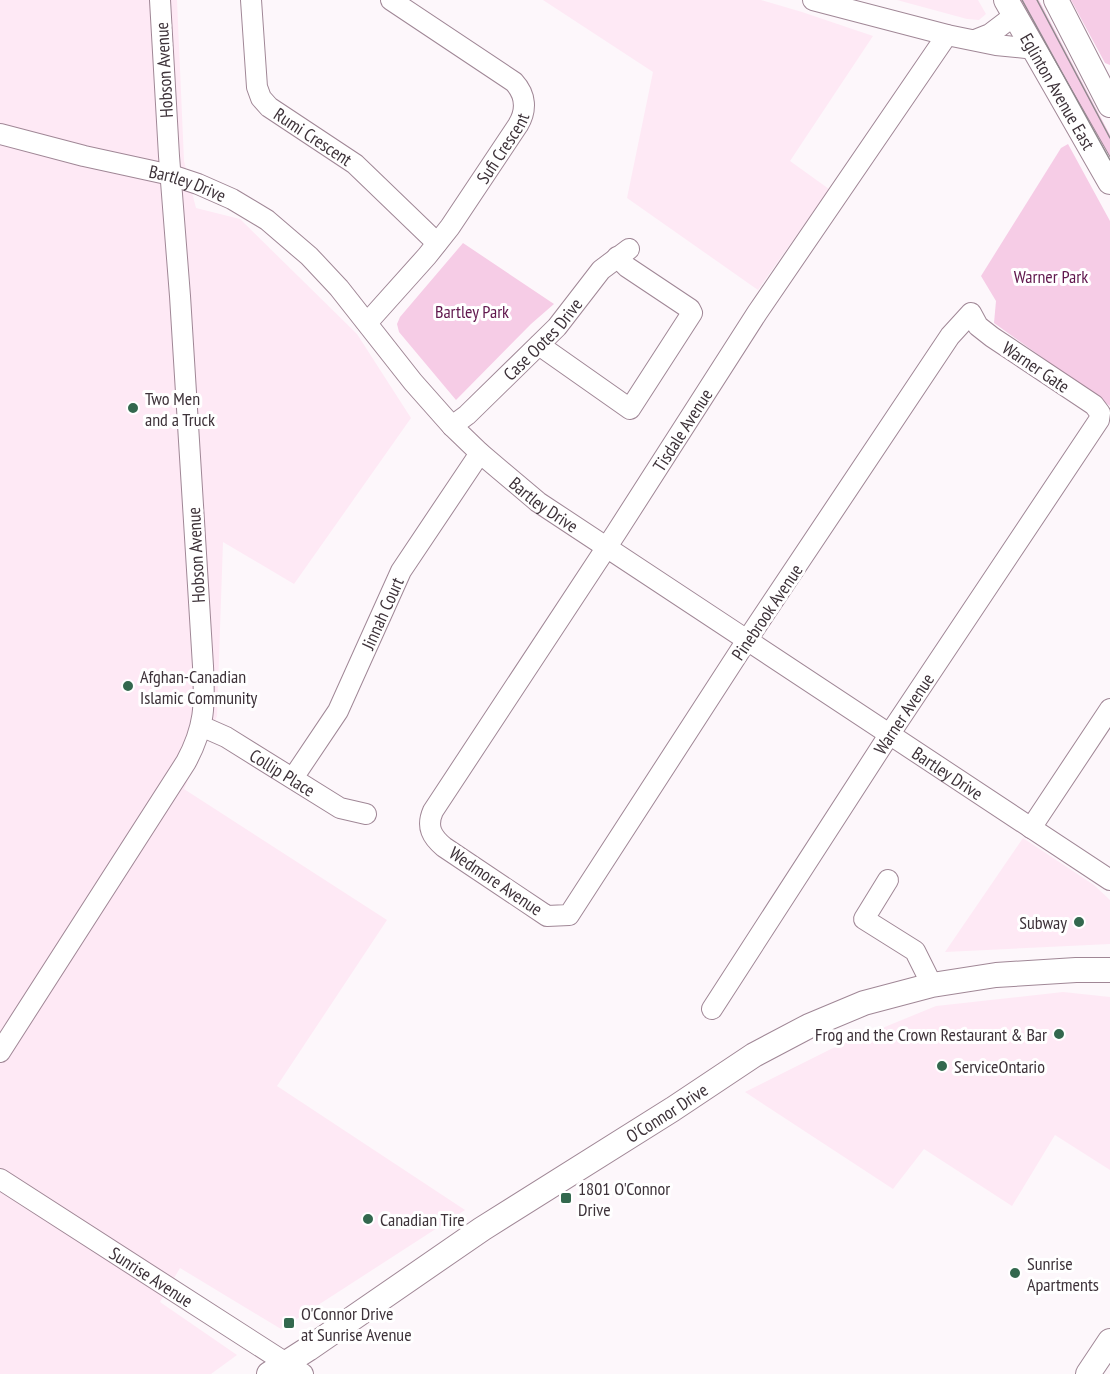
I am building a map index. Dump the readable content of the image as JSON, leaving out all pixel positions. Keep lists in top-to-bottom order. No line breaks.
{"streets":{"main road":["Eglinton Avenue East","O'Connor Drive"],"street":["Hobson Avenue","Rumi Crescent","Sufi Crescent","Bartley Drive","Case Ootes Drive","Warner Gate","Tisdale Avenue","Pinebrook Avenue","Jinnah Court","Warner Avenue","Collip Place","Wedmore Avenue","Sunrise Avenue"]},"crossings":[["Hobson Avenue","Bartley Drive"],["Hobson Avenue","Collip Place"],["Rumi Crescent","Sufi Crescent"],["Sufi Crescent","Bartley Drive"],["Bartley Drive","Case Ootes Drive"],["Bartley Drive","Tisdale Avenue"],["Bartley Drive","Pinebrook Avenue"],["Bartley Drive","Jinnah Court"],["Bartley Drive","Warner Avenue"],["Warner Gate","Pinebrook Avenue"],["Warner Gate","Warner Avenue"],["Tisdale Avenue","Wedmore Avenue"],["Pinebrook Avenue","Wedmore Avenue"],["Jinnah Court","Collip Place"],["O'Connor Drive","Sunrise Avenue"]],"parks":["Warner Park","Bartley Park"],"places":{"other":["Two Men and a Truck","Afghan-Canadian Islamic Community","Subway","Frog and the Crown Restaurant & Bar","ServiceOntario","Canadian Tire","Sunrise Apartments"],"transit":["1801 O'Connor Drive","O'Connor Drive at Sunrise Avenue"]}}
